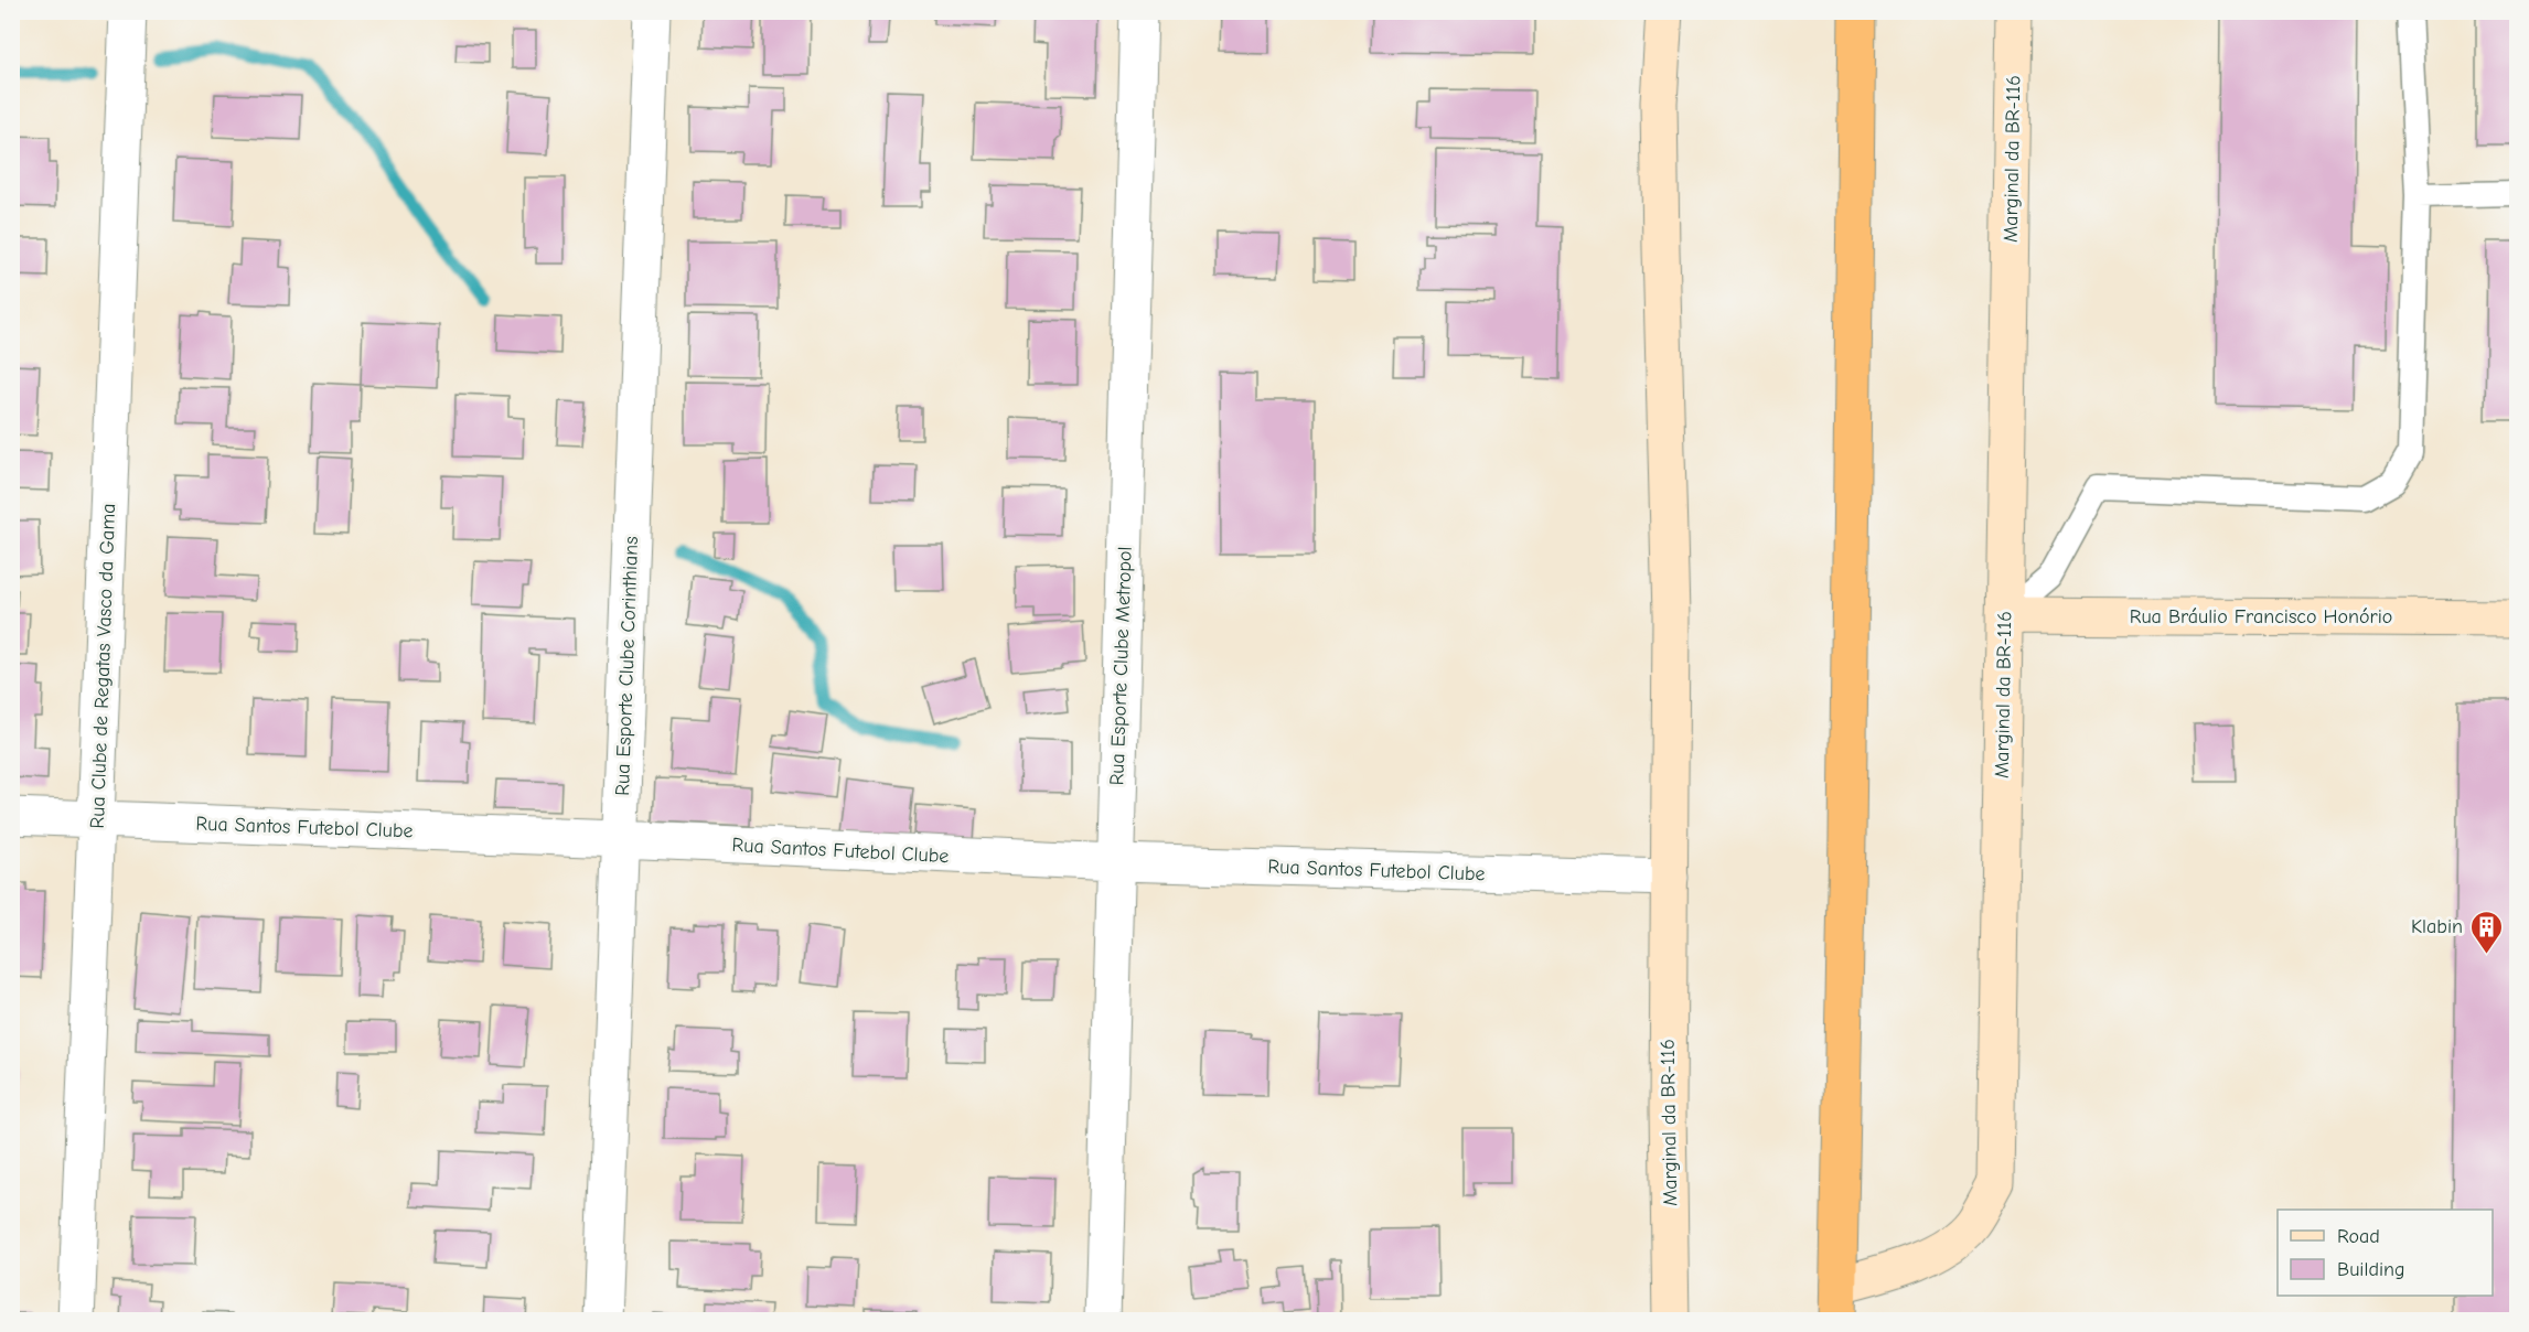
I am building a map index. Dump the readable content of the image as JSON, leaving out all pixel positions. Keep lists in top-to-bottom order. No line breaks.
{"streets":{"street":["Marginal da BR-116","Rua Bráulio Francisco Honório","Rua Clube de Regatas Vasco da Gama","Rua Esporte Clube Corinthians","Rua Esporte Clube Metropol","Rua Santos Futebol Clube"]},"crossings":[["Marginal da BR-116","Rua Bráulio Francisco Honório"],["Marginal da BR-116","Rua Santos Futebol Clube"],["Rua Clube de Regatas Vasco da Gama","Rua Santos Futebol Clube"],["Rua Esporte Clube Corinthians","Rua Santos Futebol Clube"],["Rua Esporte Clube Metropol","Rua Santos Futebol Clube"]],"places":{"building":["Klabin"]},"legend":["Road","Building"]}
